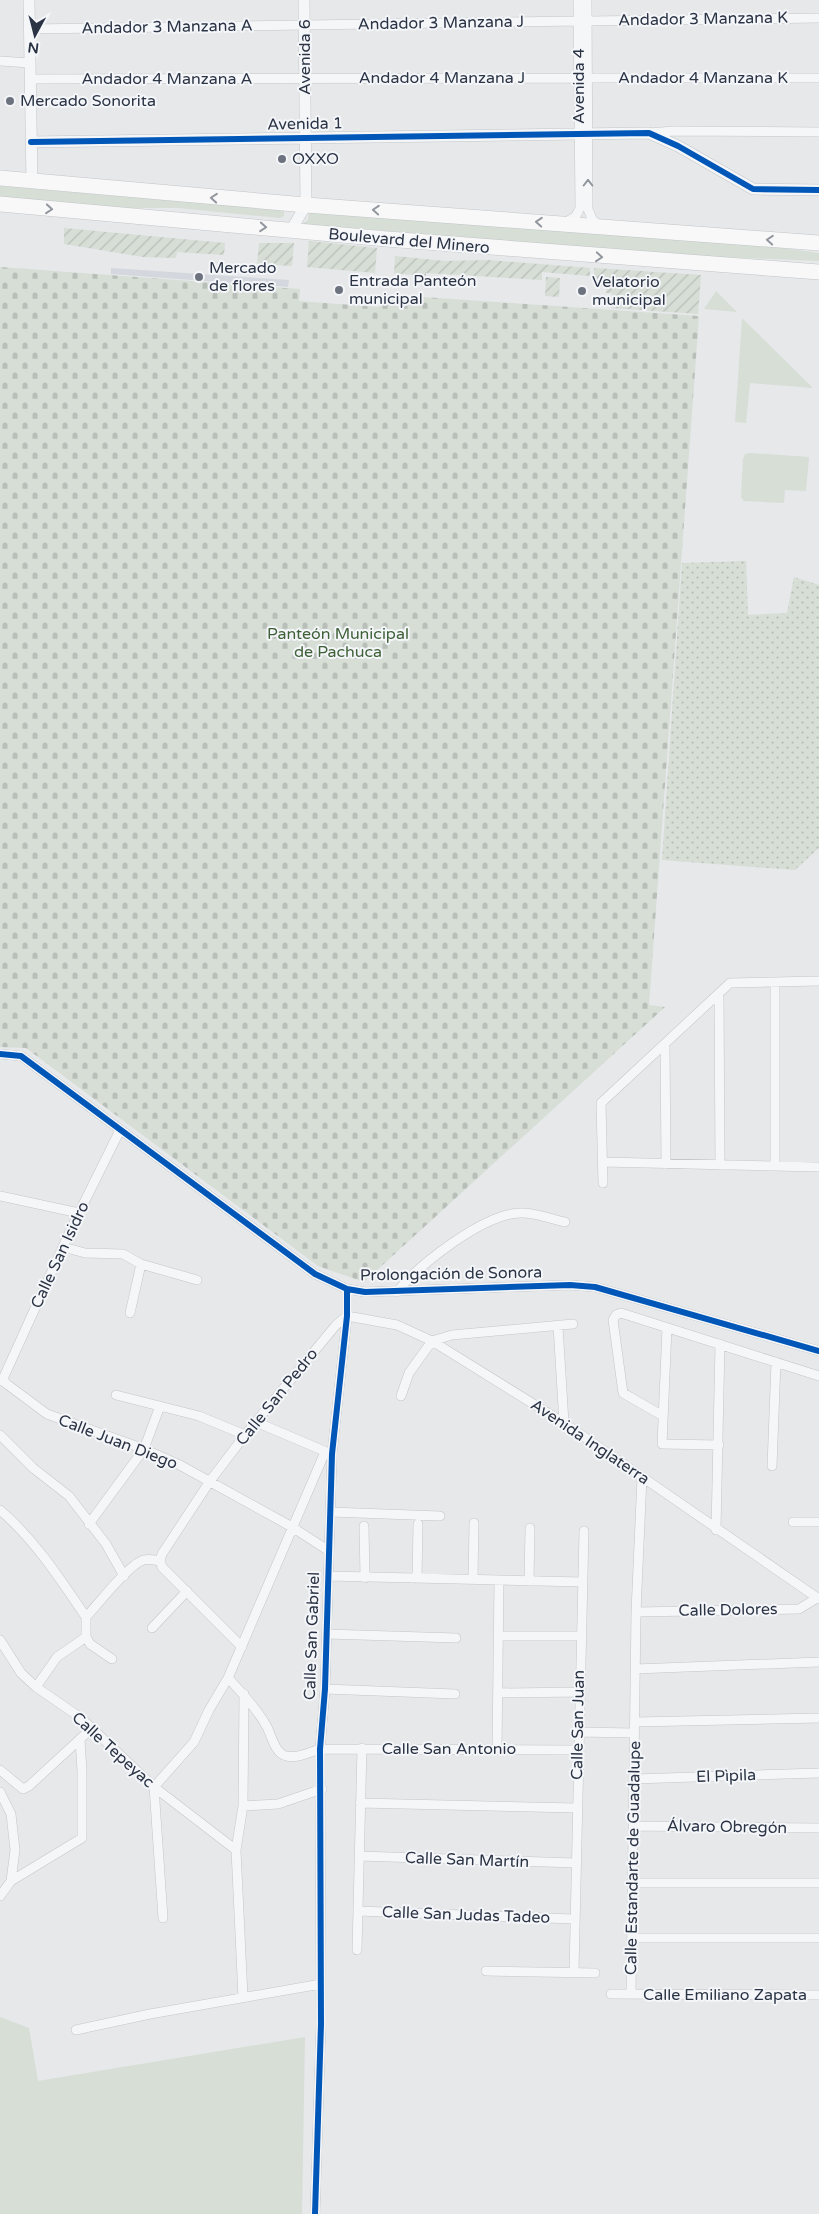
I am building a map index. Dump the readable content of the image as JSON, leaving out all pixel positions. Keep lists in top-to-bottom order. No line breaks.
{"streets":{"main road":["Boulevard del Minero"],"street":["Andador 3 Manzana K","Andador 3 Manzana J","Andador 3 Manzana A","Avenida 6","Andador 4 Manzana J","Andador 4 Manzana K","Andador 4 Manzana A","Avenida 4","Avenida 1","Calle San Isidro","Prolongación de Sonora","Calle San Pedro","Calle Juan Diego","Avenida Inglaterra","Calle Dolores","Calle San Gabriel","Calle San Juan","Calle San Antonio","Calle Tepeyac","El Pìpila","Álvaro Obregón","Calle Estandarte de Guadalupe","Calle San Martín","Calle San Judas Tadeo","Calle Emiliano Zapata"]},"crossings":[["Andador 3 Manzana K","Avenida 4"],["Andador 3 Manzana J","Andador 3 Manzana A"],["Andador 3 Manzana J","Avenida 6"],["Andador 3 Manzana J","Avenida 4"],["Andador 3 Manzana A","Avenida 6"],["Avenida 6","Andador 4 Manzana J"],["Avenida 6","Andador 4 Manzana A"],["Avenida 6","Avenida 1"],["Avenida 6","Boulevard del Minero"],["Andador 4 Manzana J","Andador 4 Manzana K"],["Andador 4 Manzana J","Andador 4 Manzana A"],["Andador 4 Manzana J","Avenida 4"],["Andador 4 Manzana K","Avenida 4"],["Avenida 4","Avenida 1"],["Avenida 4","Boulevard del Minero"],["Calle San Isidro","Prolongación de Sonora"],["Calle San Isidro","Calle Juan Diego"],["Prolongación de Sonora","Calle San Gabriel"],["Calle San Pedro","Calle Juan Diego"],["Calle San Pedro","Avenida Inglaterra"],["Calle San Pedro","Calle San Gabriel"],["Calle Juan Diego","Calle San Gabriel"],["Avenida Inglaterra","Calle Dolores"],["Avenida Inglaterra","Calle San Gabriel"],["Avenida Inglaterra","Calle Estandarte de Guadalupe"],["Calle Dolores","Calle Estandarte de Guadalupe"],["Calle San Gabriel","Calle San Antonio"],["Calle San Juan","Calle San Antonio"],["Calle San Juan","Calle San Martín"],["Calle San Juan","Calle San Judas Tadeo"],["El Pìpila","Calle Estandarte de Guadalupe"],["Álvaro Obregón","Calle Estandarte de Guadalupe"],["Calle Estandarte de Guadalupe","Calle Emiliano Zapata"]],"parks":["Panteón Municipal de Pachuca"],"places":["Mercado Sonorita","OXXO","Mercado de flores","Entrada Panteón municipal","Velatorio municipal"],"north":"bottom"}
